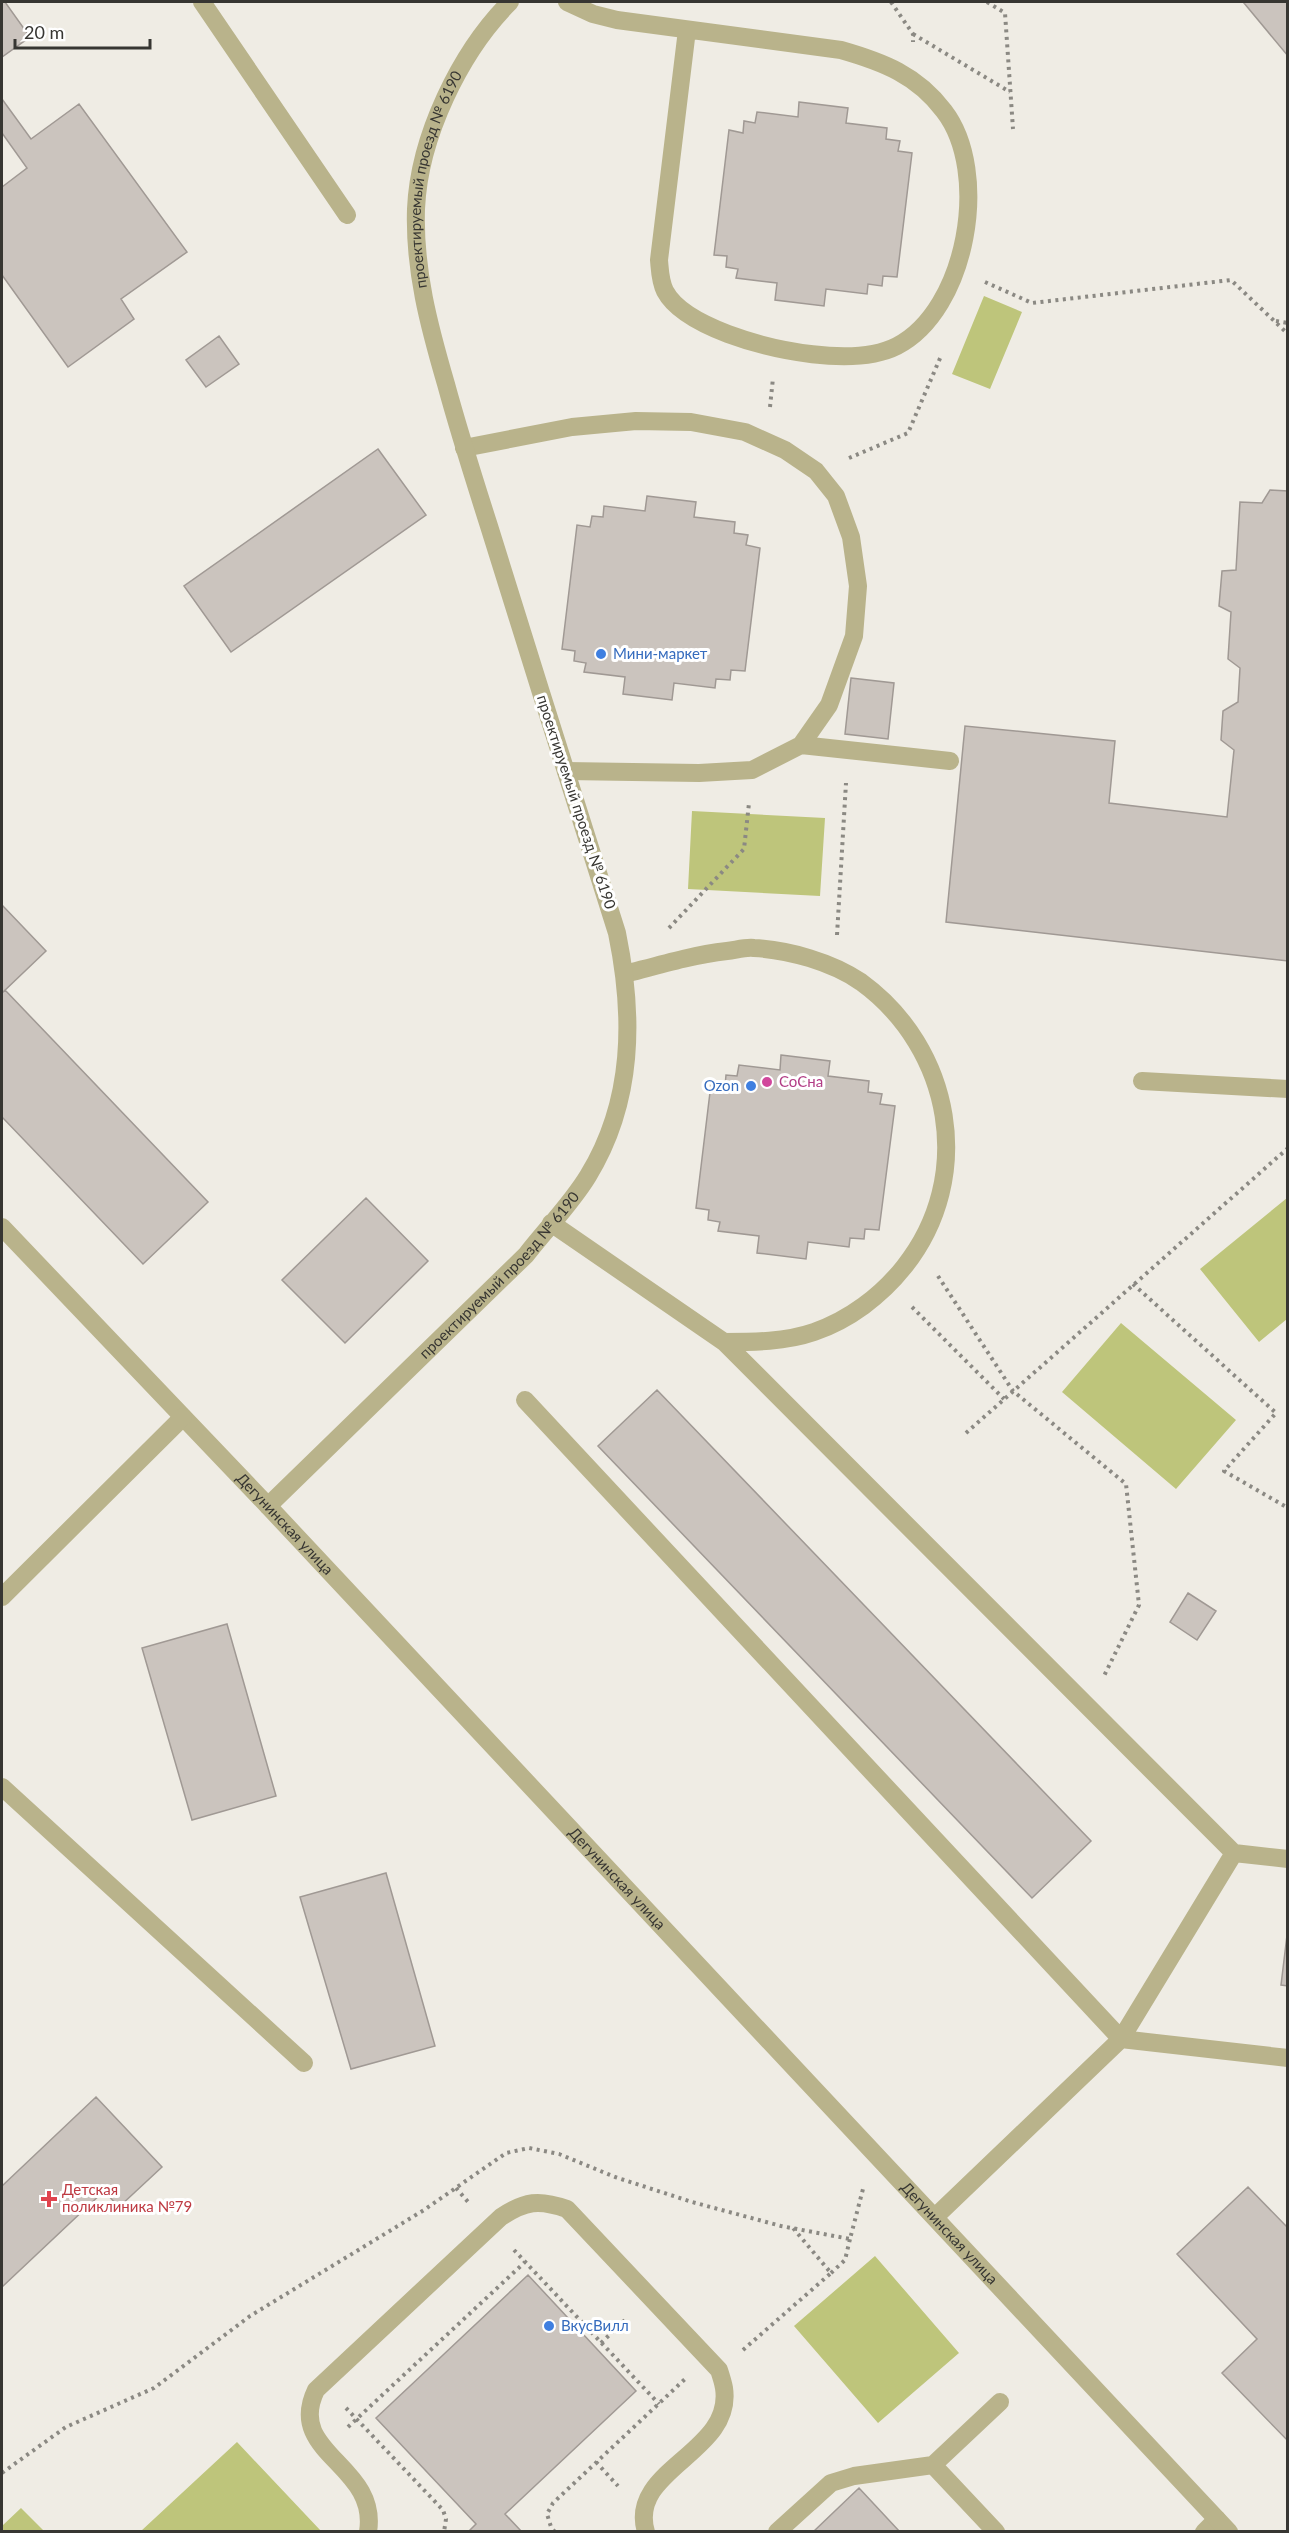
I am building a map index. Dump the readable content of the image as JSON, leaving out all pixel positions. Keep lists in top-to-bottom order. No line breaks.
{"streets":{"street":["проектируемый проезд № 6190","Дегунинская улица"]},"crossings":[["проектируемый проезд № 6190","Дегунинская улица"]],"places":{"other":["Мини-маркет","СоСна","Ozon","ВкусВилл"],"health":["Детская поликлиника №79"]},"scale_bar":"20 m"}
